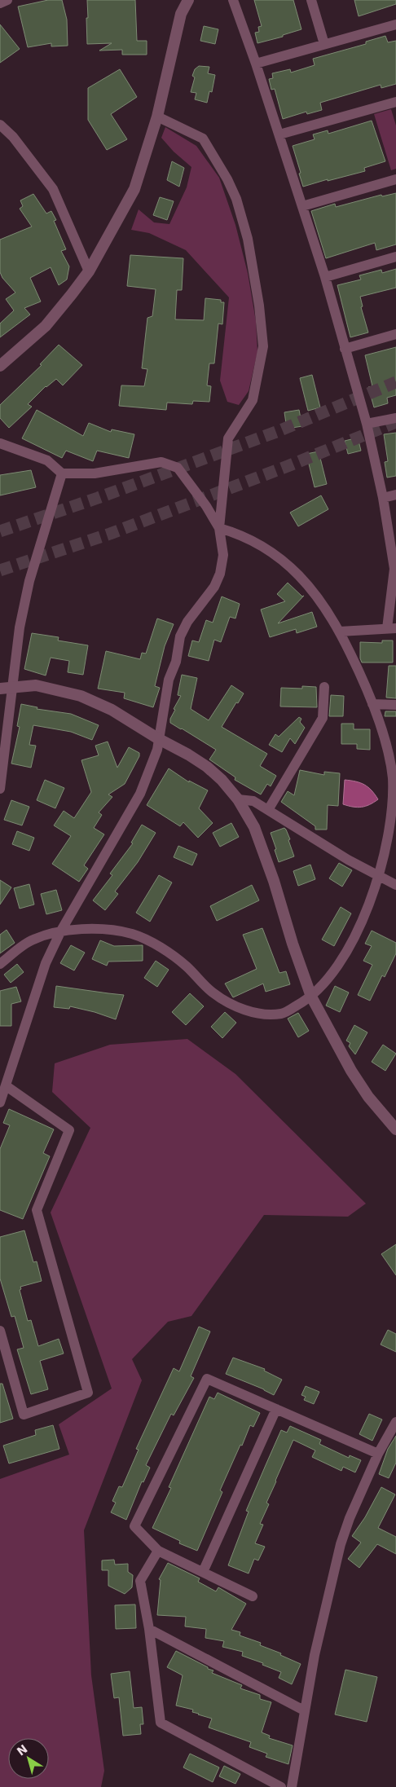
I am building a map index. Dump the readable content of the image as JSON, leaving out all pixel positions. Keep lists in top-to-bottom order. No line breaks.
{"north":"top left"}
